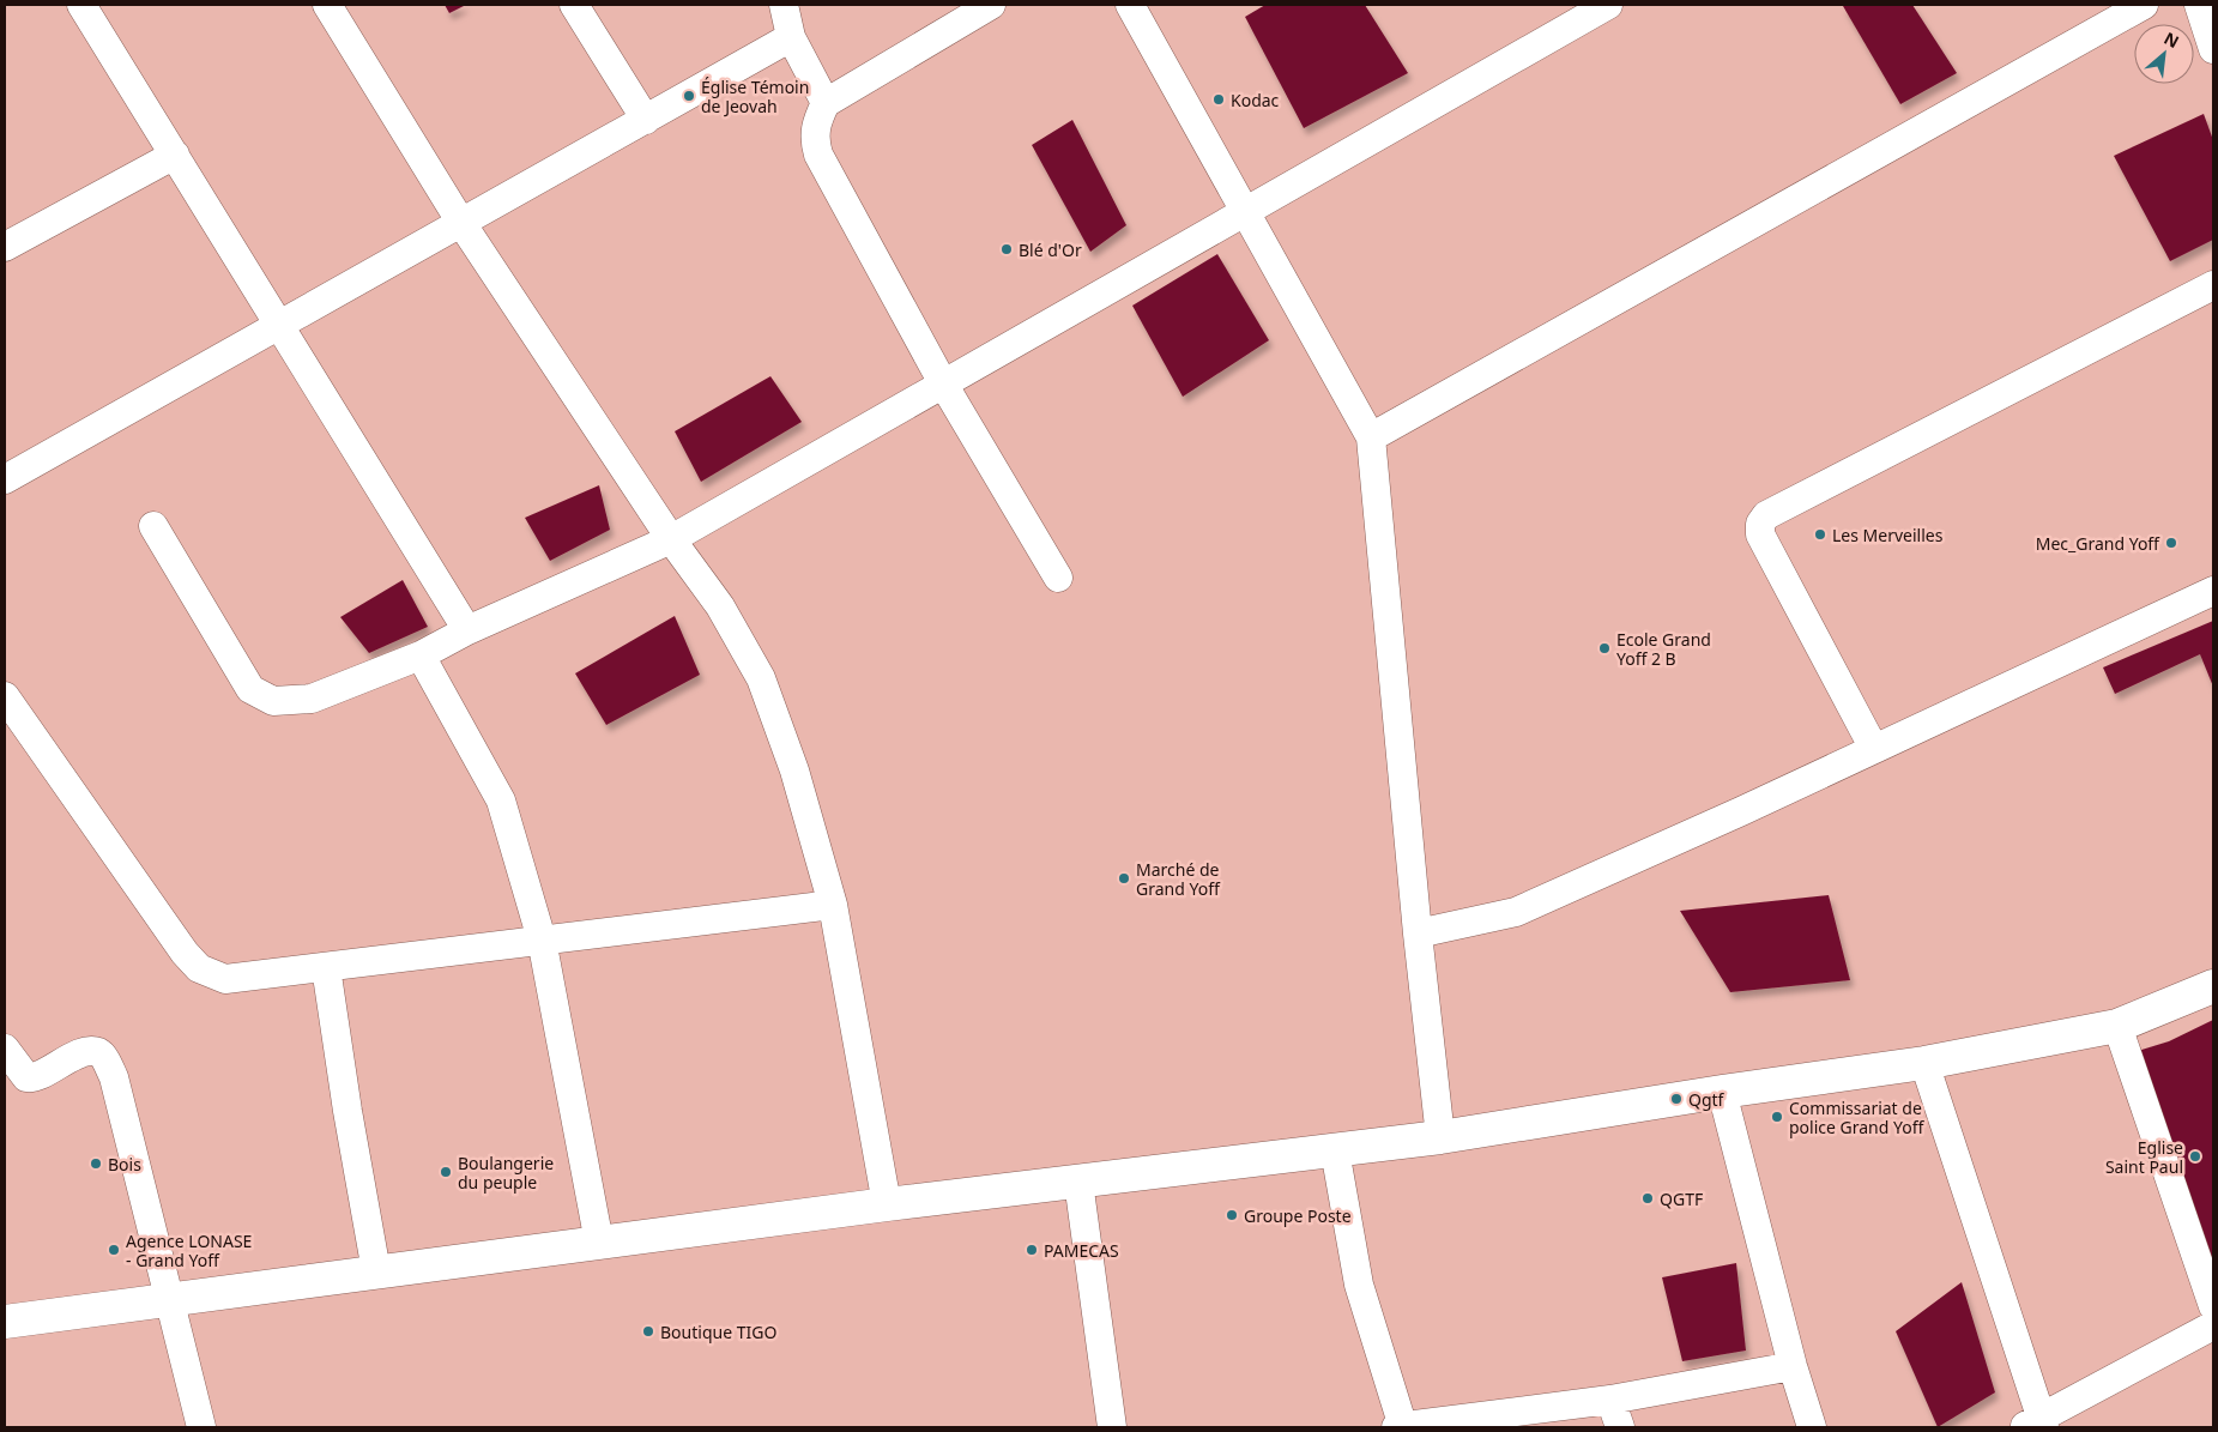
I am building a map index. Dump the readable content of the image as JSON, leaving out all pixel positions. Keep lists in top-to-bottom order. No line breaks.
{"places":["Église Témoin de Jeovah","Kodac","Blé d'Or","Les Merveilles","Mec_Grand Yoff","Ecole Grand Yoff 2 B","Marché de Grand Yoff","Qgtf","Commissariat de police Grand Yoff","Eglise Saint Paul","Bois","Boulangerie du peuple","QGTF","Groupe Poste","Agence LONASE - Grand Yoff","PAMECAS","Boutique TIGO"],"north":"top right"}
